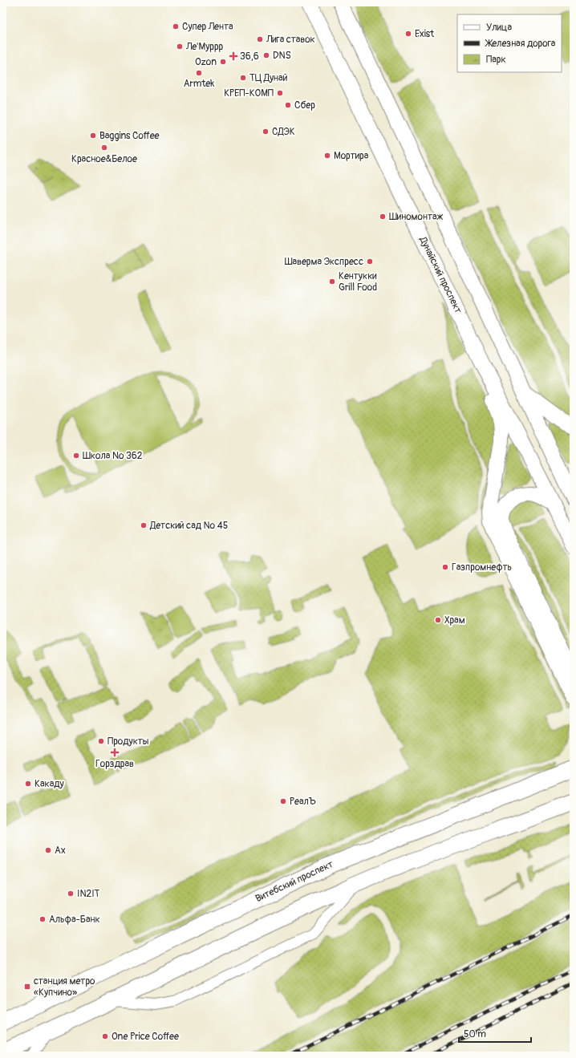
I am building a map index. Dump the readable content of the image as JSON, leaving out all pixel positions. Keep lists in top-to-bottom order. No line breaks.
{"streets":{"main road":["Дунайский проспект","Витебский проспект"]},"places":{"other":["Супер Лента","Exist","Лига ставок","Ле'Муррр","DNS","Ozon","Armtek","ТЦ Дунай","КРЕП-КОМП","Сбер","СДЭК","Baggins Coffee","Красное&Белое","Мортира","Шиномонтаж","Шаверма Экспресс","Кентукки Grill Food","Школа № 362","Детский сад № 45","Газпромнефть","Храм","Продукты","Какаду","РеалЪ","Ах","IN2IT","Альфа-Банк","One Price Coffee"],"health":["36,6","Горздрав"],"transit":["станция метро «Купчино»"]},"legend":["Улица","Железная дорога","Парк"],"scale_bar":"50 m"}
